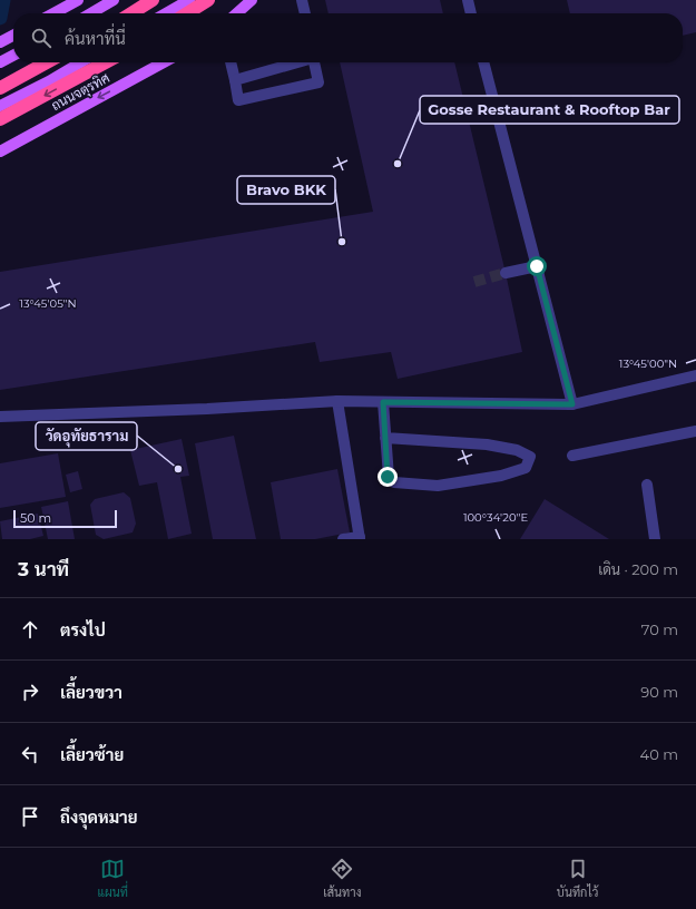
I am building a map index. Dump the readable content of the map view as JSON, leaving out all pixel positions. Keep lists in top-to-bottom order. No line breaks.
{"streets":{"main road":["ถนนจตุรทิศ"]},"places":["Gosse Restaurant & Rooftop Bar","Bravo BKK","วัดอุทัยธาราม"],"scale_bar":"50 m","page":{"search":"ค้นหาที่นี่","scale":"50 m","heading":["3 นาที","เดิน · 200 m"],"list":[["ตรงไป","70 m"],["เลี้ยวขวา","90 m"],["เลี้ยวซ้าย","40 m"],"ถึงจุดหมาย"],"nav":["แผนที่","เส้นทาง","บันทึกไว้"]},"coordinates":["13°45'05\"N","13°45'00\"N","100°34'20\"E"]}
